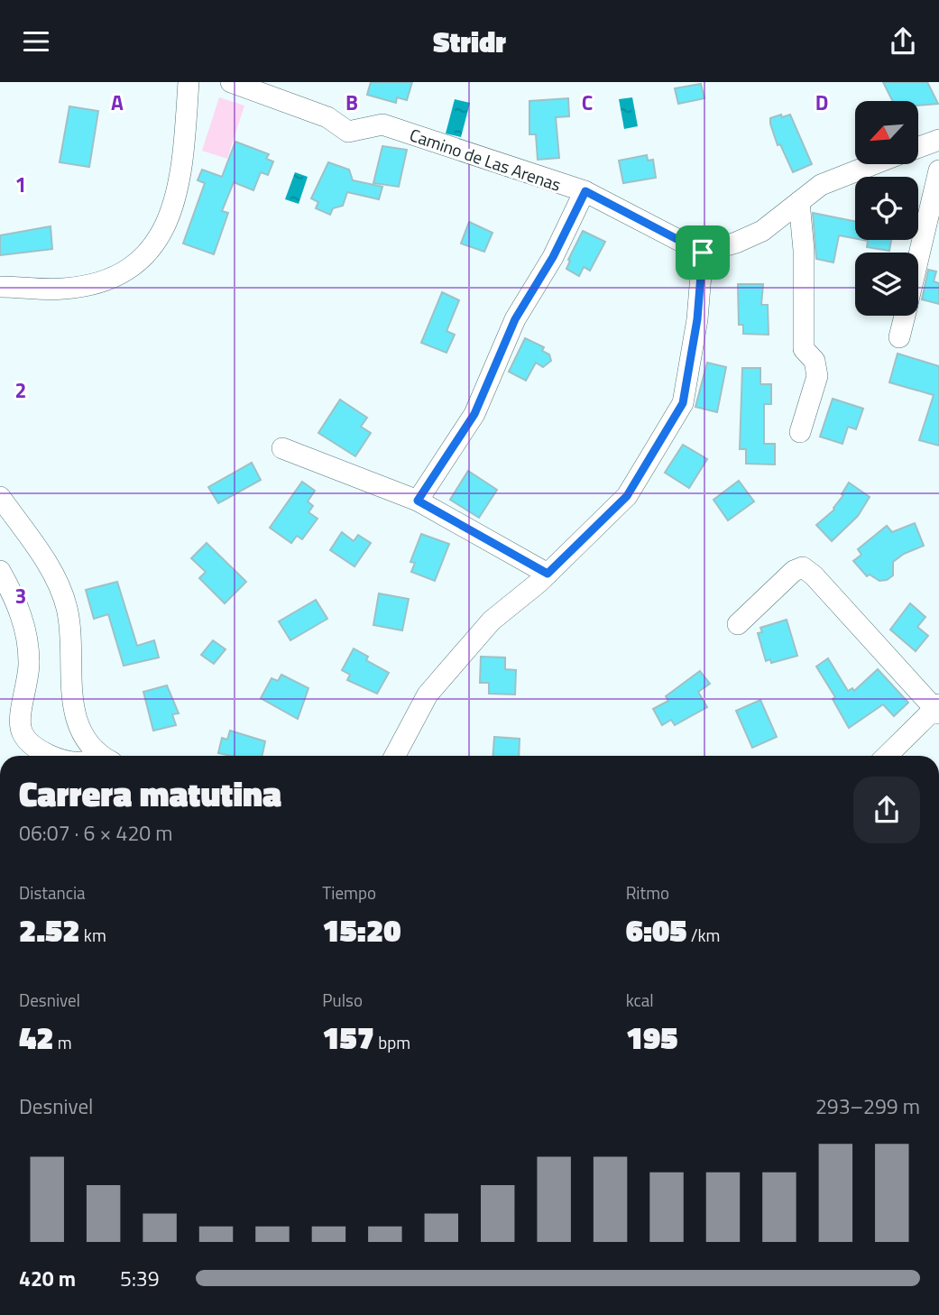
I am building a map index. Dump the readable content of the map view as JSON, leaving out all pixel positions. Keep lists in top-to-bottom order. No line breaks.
{"streets":{"street":["Camino de Las Arenas"]},"north":"bottom left","page":{"header":"Stridr","heading":["Carrera matutina","06:07 · 6 × 420 m"],"stats":[["Distancia","2.52 km"],["Tiempo","15:20"],["Ritmo","6:05 /km"],["Desnivel","42 m"],["Pulso","157 bpm"],["kcal","195"]],"chart":["Desnivel","293–299 m"],"list":[{"name":"420 m","note":"5:39"}]},"grid":{"columns":["A","B","C","D"],"rows":["1","2","3"]}}
